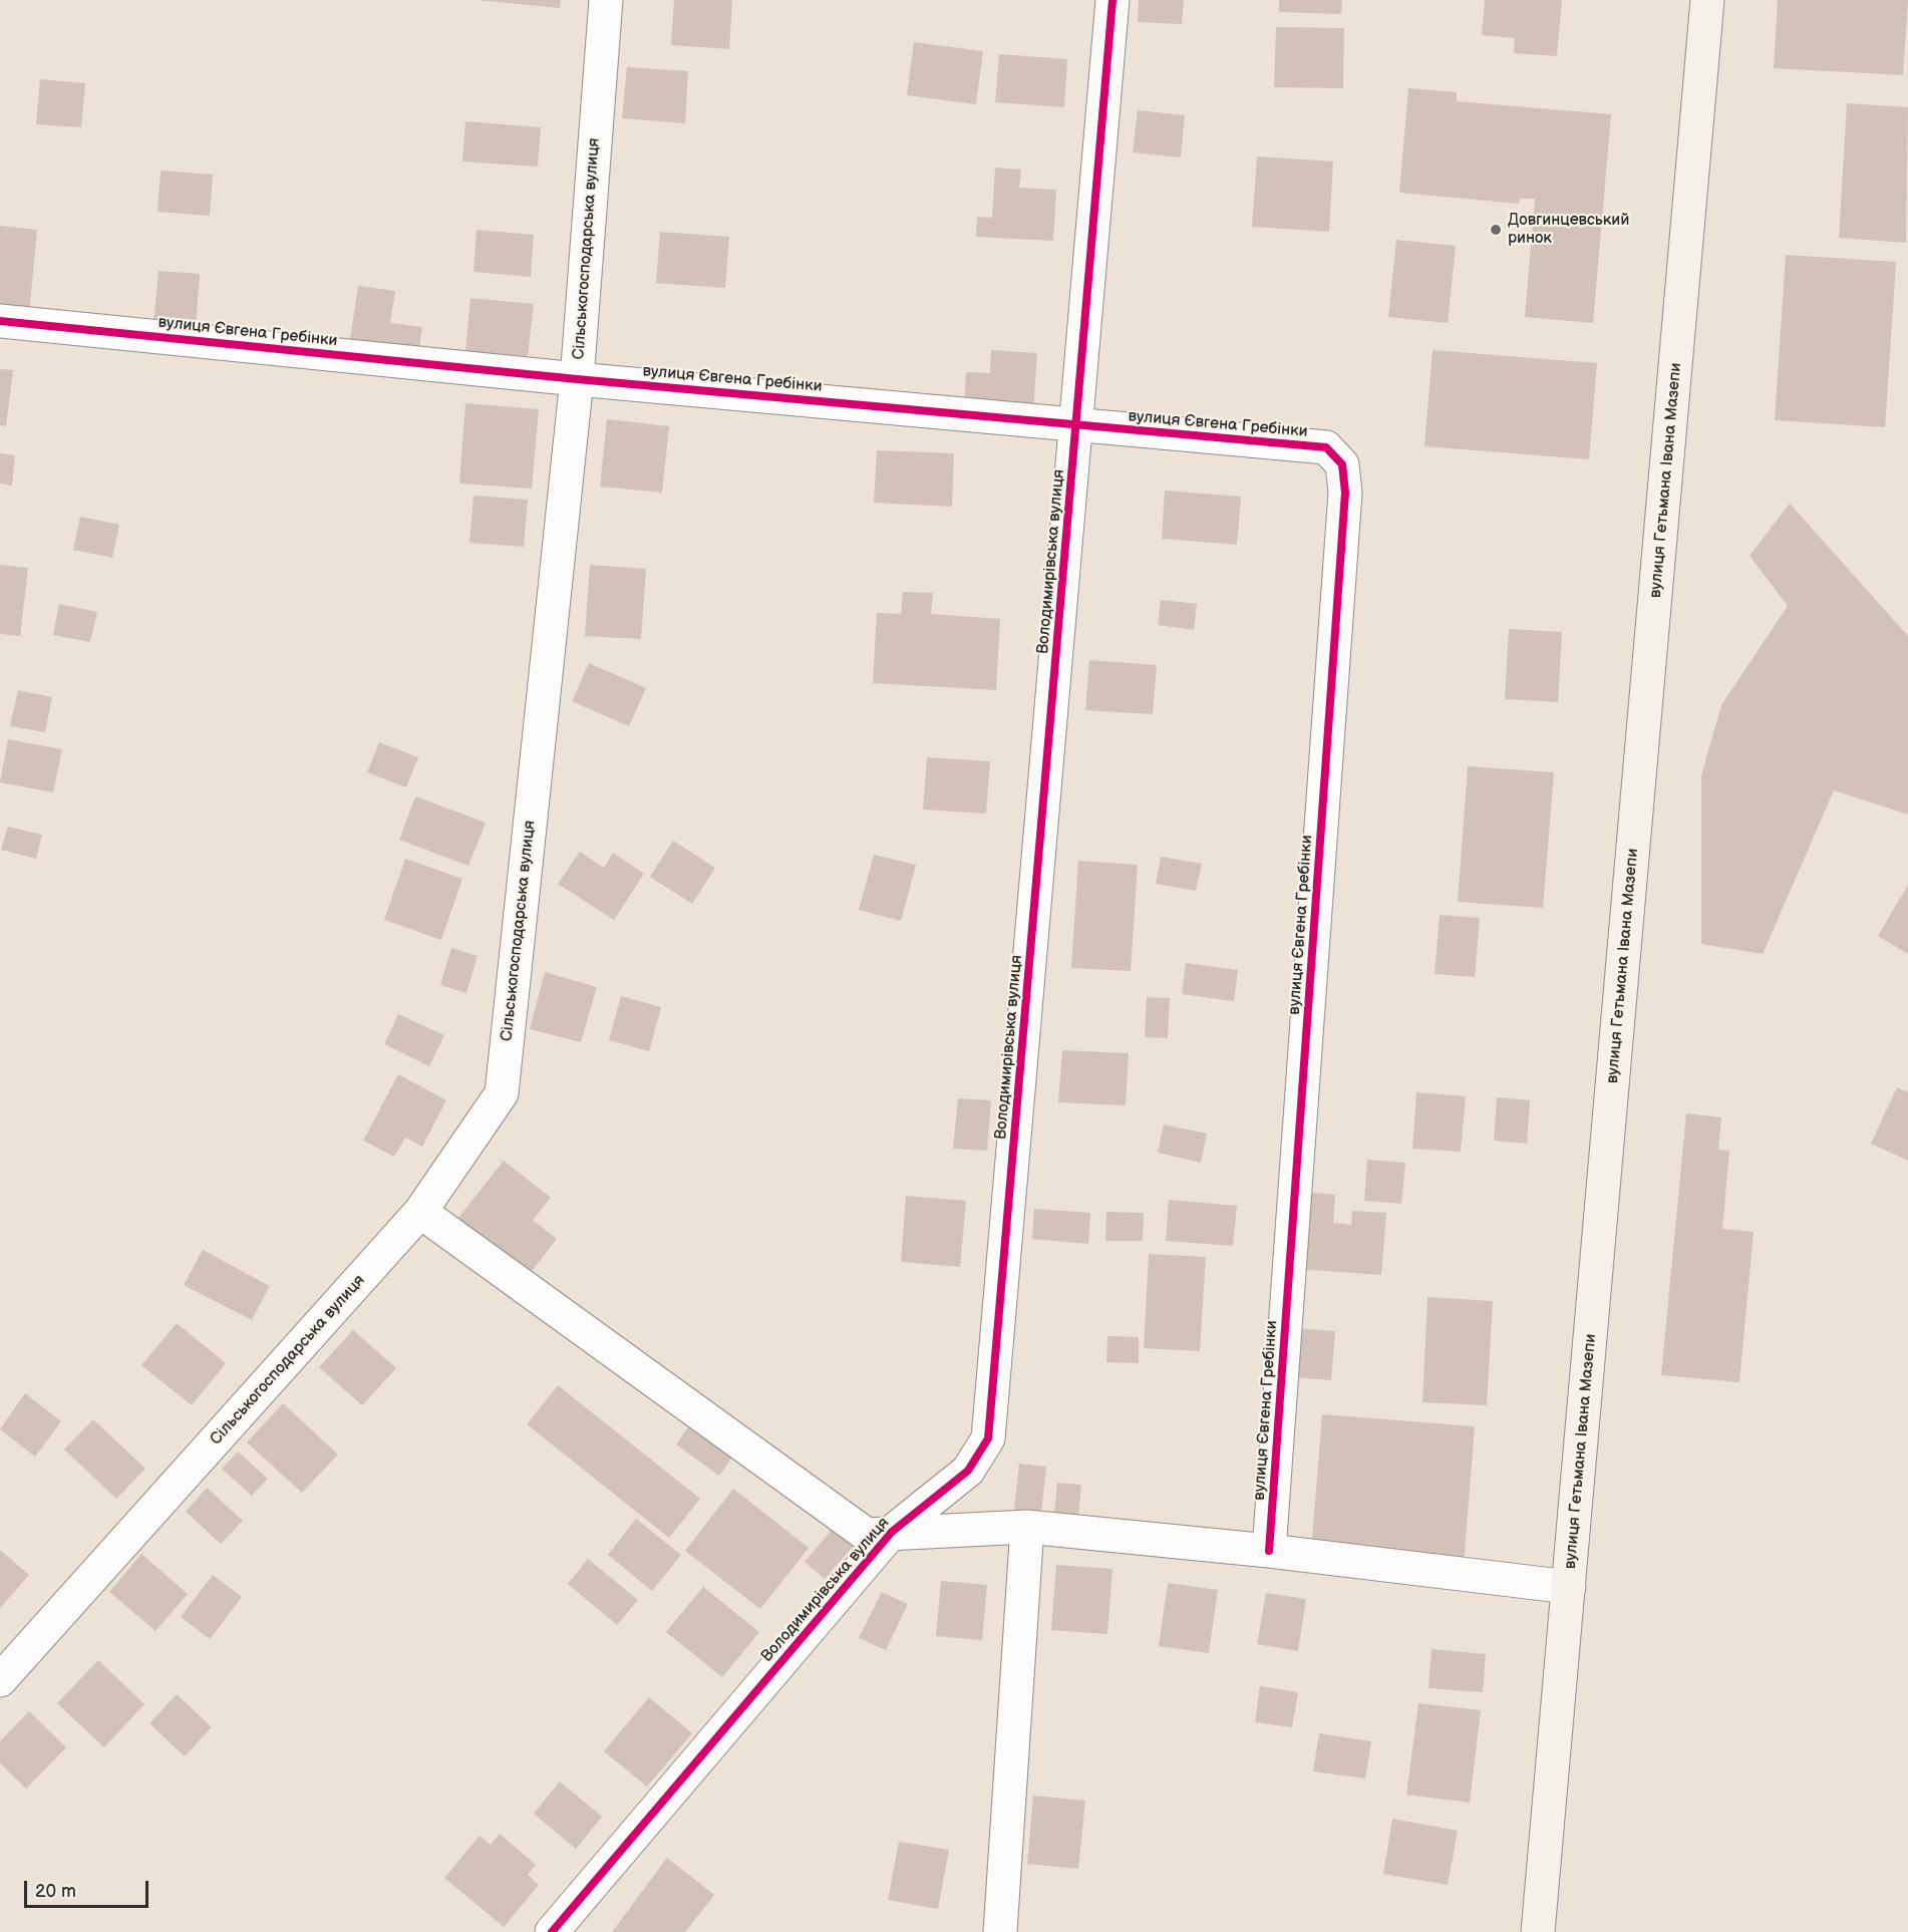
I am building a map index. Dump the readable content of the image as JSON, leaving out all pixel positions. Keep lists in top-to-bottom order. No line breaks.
{"streets":{"main road":["вулиця Гетьмана Івана Мазепи"],"street":["Сільськогосподарська вулиця","вулиця Євгена Гребінки","Володимирівська вулиця"]},"crossings":[["Сільськогосподарська вулиця","вулиця Євгена Гребінки"],["вулиця Євгена Гребінки","Володимирівська вулиця"]],"places":["Довгинцевський ринок"],"scale_bar":"20 m"}
